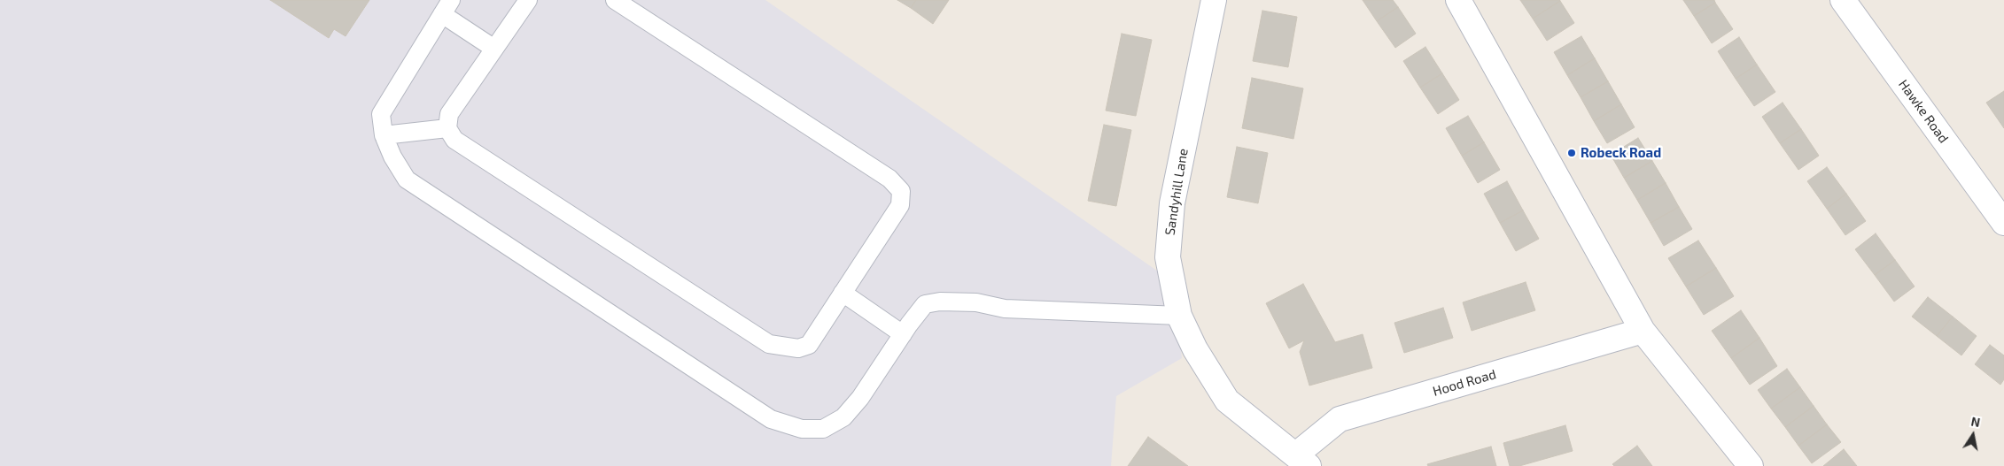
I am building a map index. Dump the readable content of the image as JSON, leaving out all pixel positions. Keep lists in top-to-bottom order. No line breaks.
{"streets":{"street":["Hawke Road","Sandyhill Lane","Hood Road"]},"crossings":[["Sandyhill Lane","Hood Road"]],"places":["Robeck Road"],"north":"top"}
